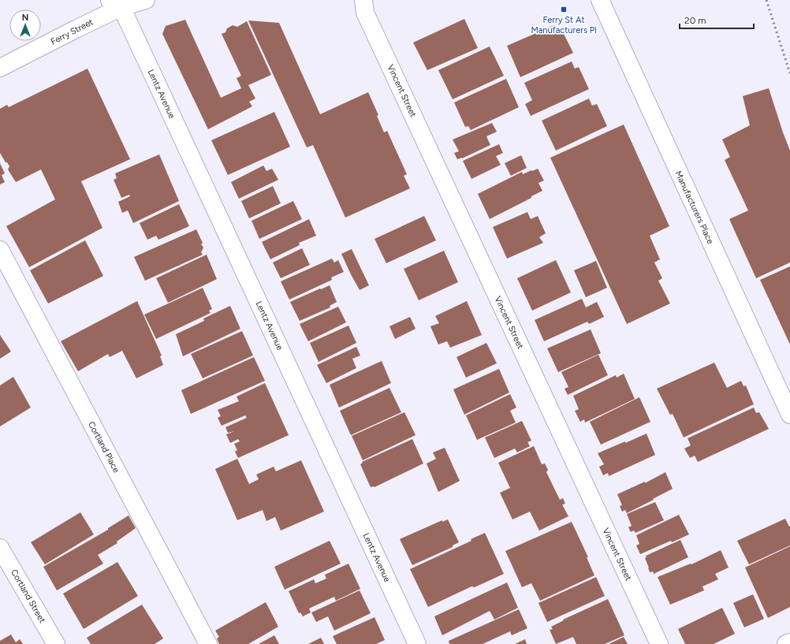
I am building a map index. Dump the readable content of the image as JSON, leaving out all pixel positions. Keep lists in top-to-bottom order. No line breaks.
{"streets":{"street":["Ferry Street","Vincent Street","Lentz Avenue","Manufacturers Place","Cortland Place","Cortland Street"]},"crossings":[["Ferry Street","Lentz Avenue"]],"places":{"transit":["Ferry St At Manufacturers Pl"]},"scale_bar":"20 m","north":"top"}
